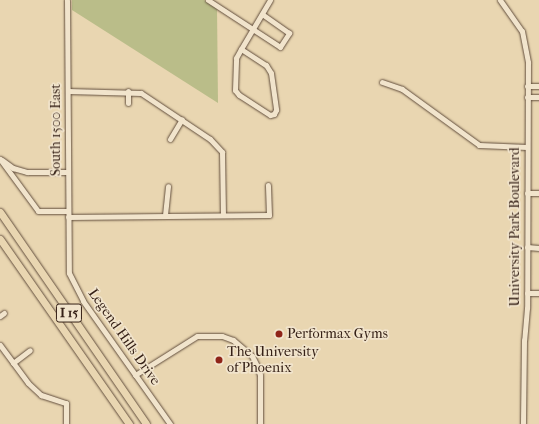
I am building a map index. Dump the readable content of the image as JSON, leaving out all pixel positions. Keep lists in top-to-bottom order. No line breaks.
{"streets":{"highway":["I 15"],"street":["South 1500 East","University Park Boulevard","Legend Hills Drive"]},"crossings":[["South 1500 East","Legend Hills Drive"]],"places":["Performax Gyms","The University of Phoenix"]}
